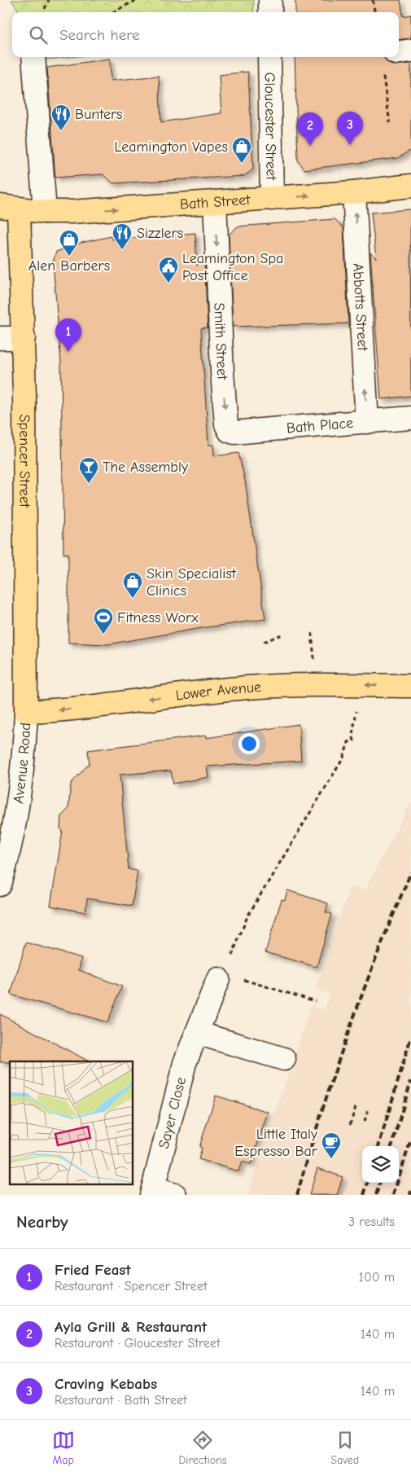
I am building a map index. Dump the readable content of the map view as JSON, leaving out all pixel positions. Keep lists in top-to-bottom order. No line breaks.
{"streets":{"main road":["Bath Street","Spencer Street","Lower Avenue"],"street":["Gloucester Street","Abbotts Street","Smith Street","Bath Place","Avenue Road","Sayer Close"]},"crossings":[["Gloucester Street","Bath Street"],["Bath Street","Abbotts Street"],["Bath Street","Smith Street"],["Bath Street","Spencer Street"],["Abbotts Street","Bath Place"],["Smith Street","Bath Place"],["Spencer Street","Lower Avenue"],["Spencer Street","Avenue Road"],["Lower Avenue","Avenue Road"]],"one_way":["Bath Street","Abbotts Street","Smith Street","Lower Avenue"],"places":{"restaurant":["Bunters","Sizzlers"],"shop":["Leamington Vapes","Alen Barbers","Skin Specialist Clinics"],"public building":["Leamington Spa Post Office"],"bar":["The Assembly"],"sports":["Fitness Worx"],"cafe":["Little Italy Espresso Bar"]},"page":{"search":"Search here","pins":["3","2","1"],"heading":["Nearby","3 results"],"list":[{"mark":"1","name":"Fried Feast","note":"Restaurant · Spencer Street","value":"100 m"},{"mark":"2","name":"Ayla Grill & Restaurant","note":"Restaurant · Gloucester Street","value":"140 m"},{"mark":"3","name":"Craving Kebabs","note":"Restaurant · Bath Street","value":"140 m"}],"nav":["Map","Directions","Saved"]}}
